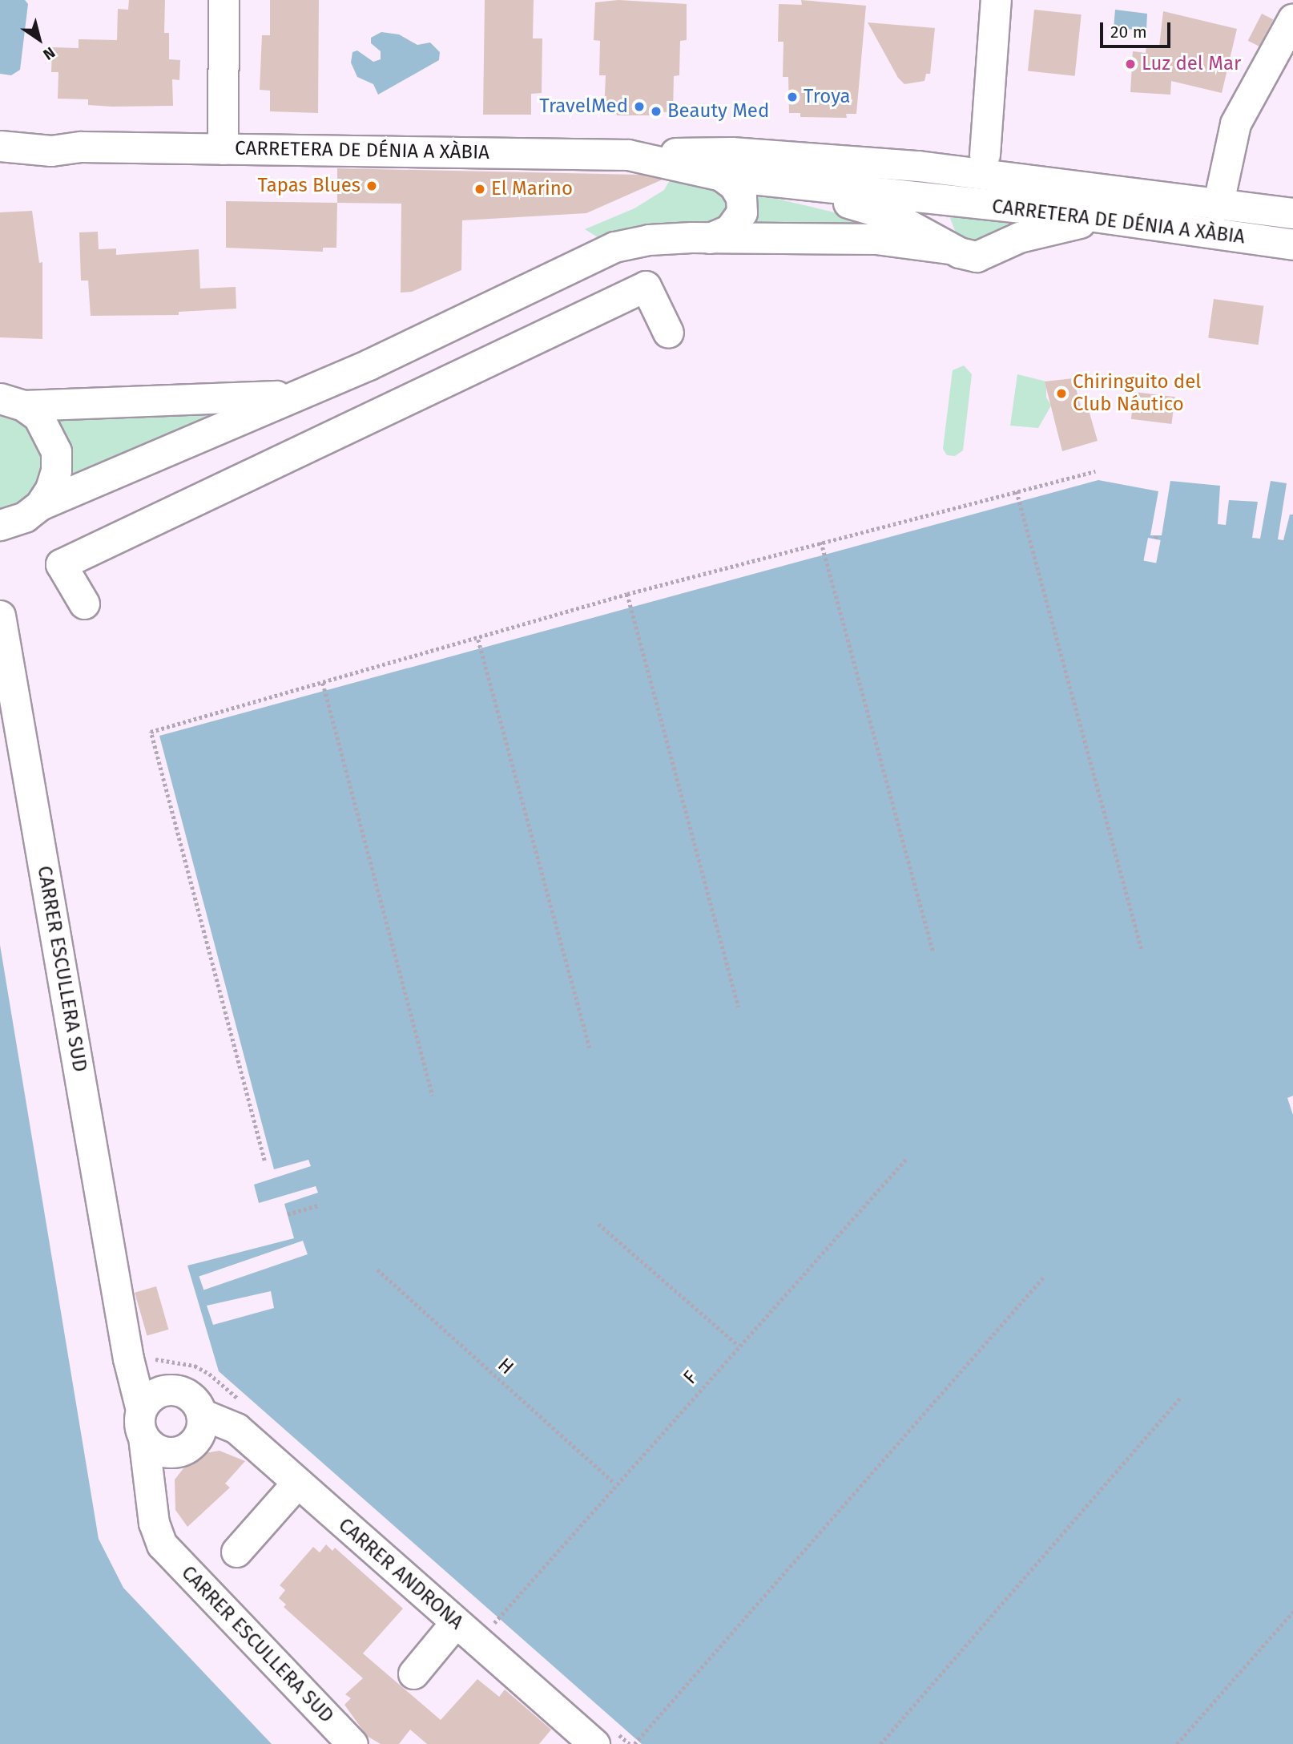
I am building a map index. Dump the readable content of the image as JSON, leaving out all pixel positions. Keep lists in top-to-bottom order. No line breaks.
{"streets":{"street":["CARRETERA DE DÉNIA A XÀBIA","CARRER ESCULLERA SUD","CARRER ANDRONA"],"path":["H","F"]},"crossings":[["CARRER ESCULLERA SUD","CARRER ANDRONA"],["H","F"]],"places":["Luz del Mar","Troya","TravelMed","Beauty Med","Tapas Blues","El Marino","Chiringuito del Club Náutico"],"scale_bar":"20 m","north":"bottom right"}
